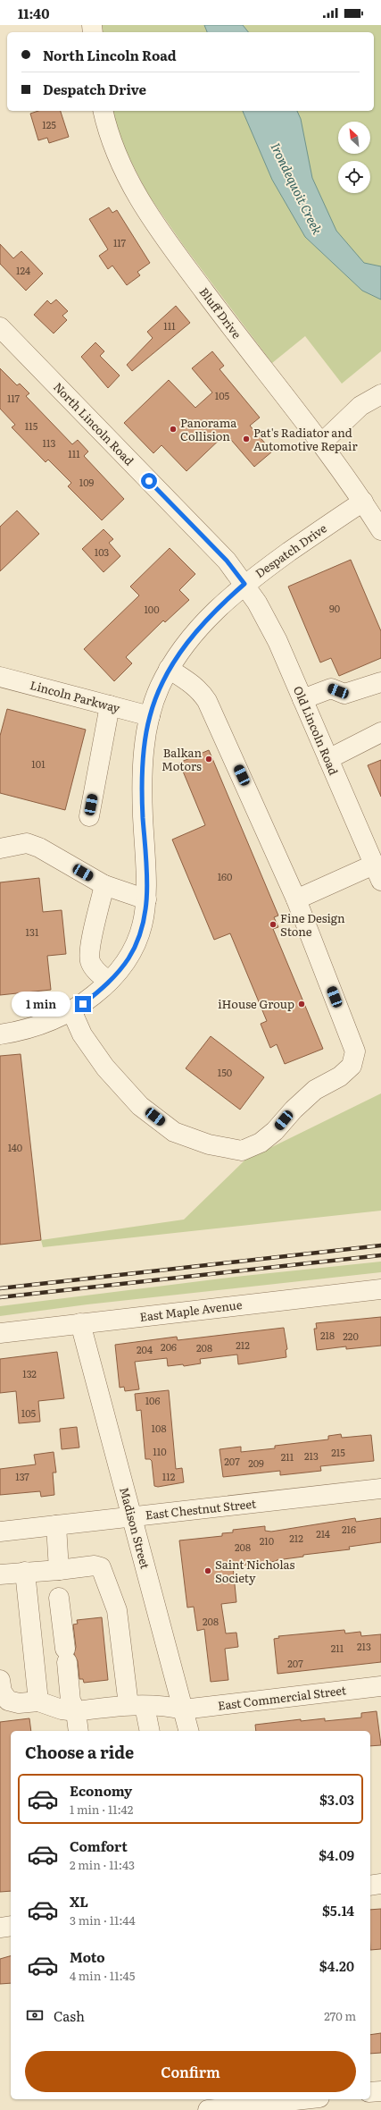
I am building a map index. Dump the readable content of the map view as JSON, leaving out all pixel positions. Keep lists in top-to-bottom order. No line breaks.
{"streets":{"street":["Bluff Drive","North Lincoln Road","Despatch Drive","Lincoln Parkway","Old Lincoln Road","East Maple Avenue","East Chestnut Street","Madison Street","East Commercial Street"]},"crossings":[["Bluff Drive","Despatch Drive"],["North Lincoln Road","Despatch Drive"],["North Lincoln Road","Old Lincoln Road"],["Despatch Drive","Lincoln Parkway"],["Despatch Drive","Old Lincoln Road"],["East Maple Avenue","Madison Street"],["East Chestnut Street","Madison Street"],["Madison Street","East Commercial Street"]],"water":["Irondequoit Creek"],"places":["Panorama Collision","Pat's Radiator and Automotive Repair","Balkan Motors","Fine Design Stone","iHouse Group","Saint Nicholas Society"],"house_numbers":["125","117","124","111","105","117","115","113","111","109","103","90","100","101","160","131","150","140","218","220","212","206","208","204","132","106","105","108","110","215","213","211","207","209","137","112","216","214","212","210","208","208","213","211","207"],"north":"top left","page":{"status":"11:40","banner":["North Lincoln Road","Despatch Drive"],"bubble":"1 min","heading":"Choose a ride","list":[{"name":"Economy","note":"1 min · 11:42","value":"$3.03"},{"name":"Comfort","note":"2 min · 11:43","value":"$4.09"},{"name":"XL","note":"3 min · 11:44","value":"$5.14"},{"name":"Moto","note":"4 min · 11:45","value":"$4.20"}],"pay":["Cash","270 m"],"buttons":"Confirm"}}
